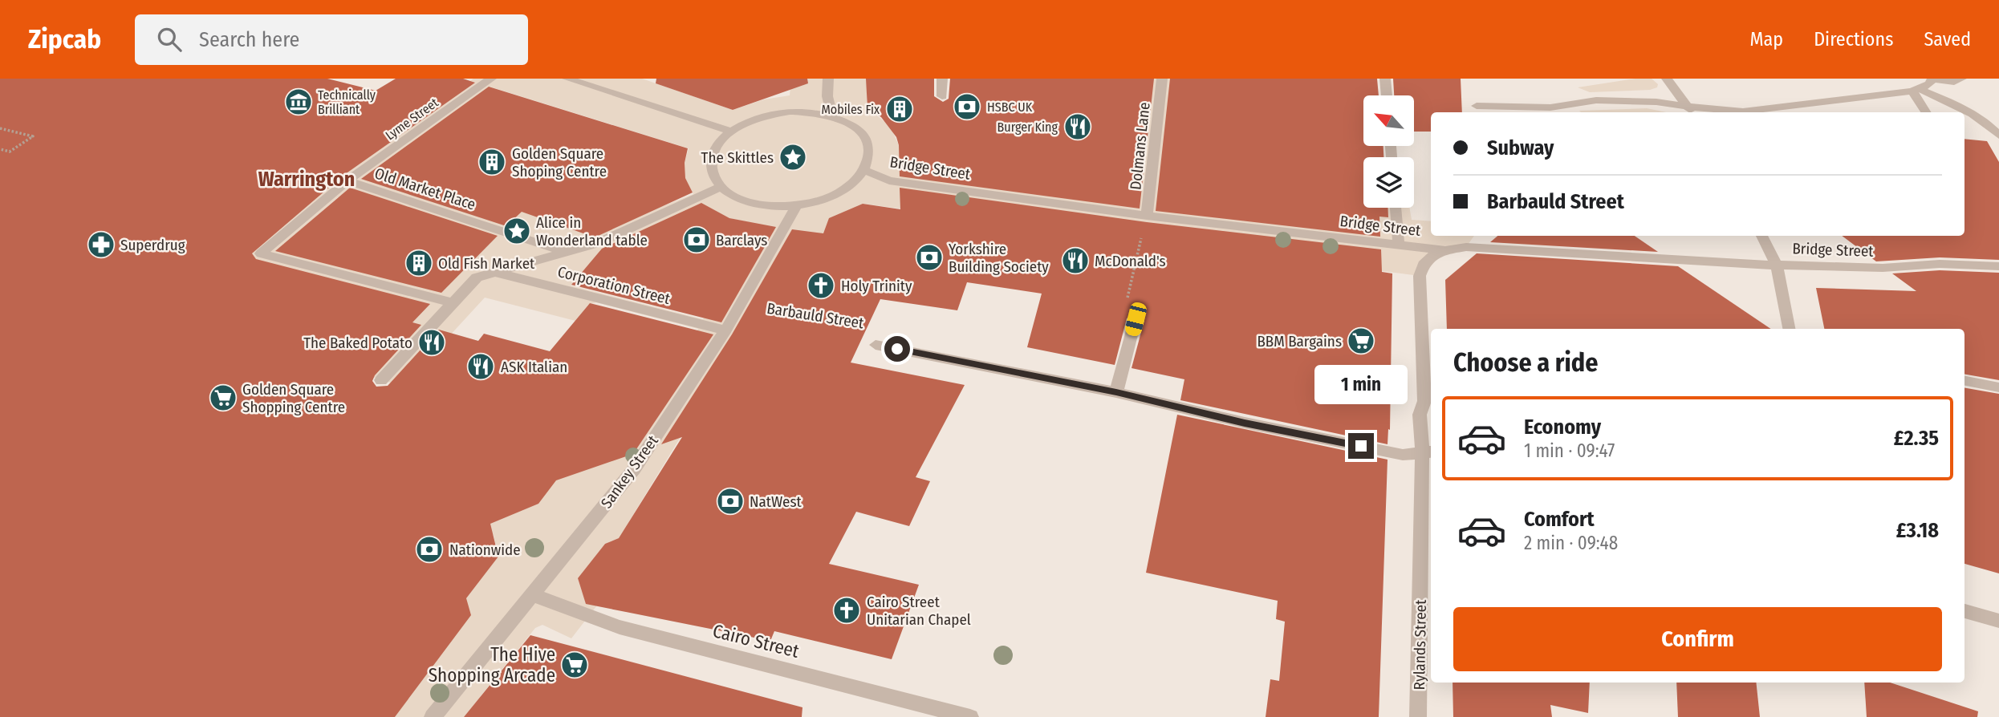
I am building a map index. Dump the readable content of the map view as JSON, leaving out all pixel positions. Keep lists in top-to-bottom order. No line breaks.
{"streets":{"street":["Lyme Street","Dolmans Lane","Bridge Street","Old Market Place","Corporation Street","Barbauld Street","Sankey Street","Cairo Street","Rylands Street"]},"crossings":[["Lyme Street","Old Market Place"],["Dolmans Lane","Bridge Street"],["Bridge Street","Sankey Street"],["Bridge Street","Rylands Street"],["Corporation Street","Sankey Street"],["Barbauld Street","Sankey Street"],["Barbauld Street","Rylands Street"],["Sankey Street","Cairo Street"]],"districts":["Warrington"],"places":{"museum":["Technically Brilliant"],"bank":["HSBC UK","Barclays","Yorkshire Building Society","NatWest","Nationwide"],"building":["Mobiles Fix","Golden Square Shoping Centre","Old Fish Market"],"restaurant":["Burger King","McDonald's","The Baked Potato","ASK Italian"],"place":["The Skittles","Alice in Wonderland table"],"pharmacy":["Superdrug"],"church":["Holy Trinity","Cairo Street Unitarian Chapel"],"supermarket":["BBM Bargains","Golden Square Shopping Centre","The Hive Shopping Arcade"]},"north":"top left","page":{"header":"Zipcab","search":"Search here","nav":["Map","Directions","Saved"],"banner":["Subway","Barbauld Street"],"heading":"Choose a ride","bubble":"1 min","list":[{"name":"Economy","note":"1 min · 09:47","value":"£2.35"},{"name":"Comfort","note":"2 min · 09:48","value":"£3.18"}],"buttons":"Confirm"}}
